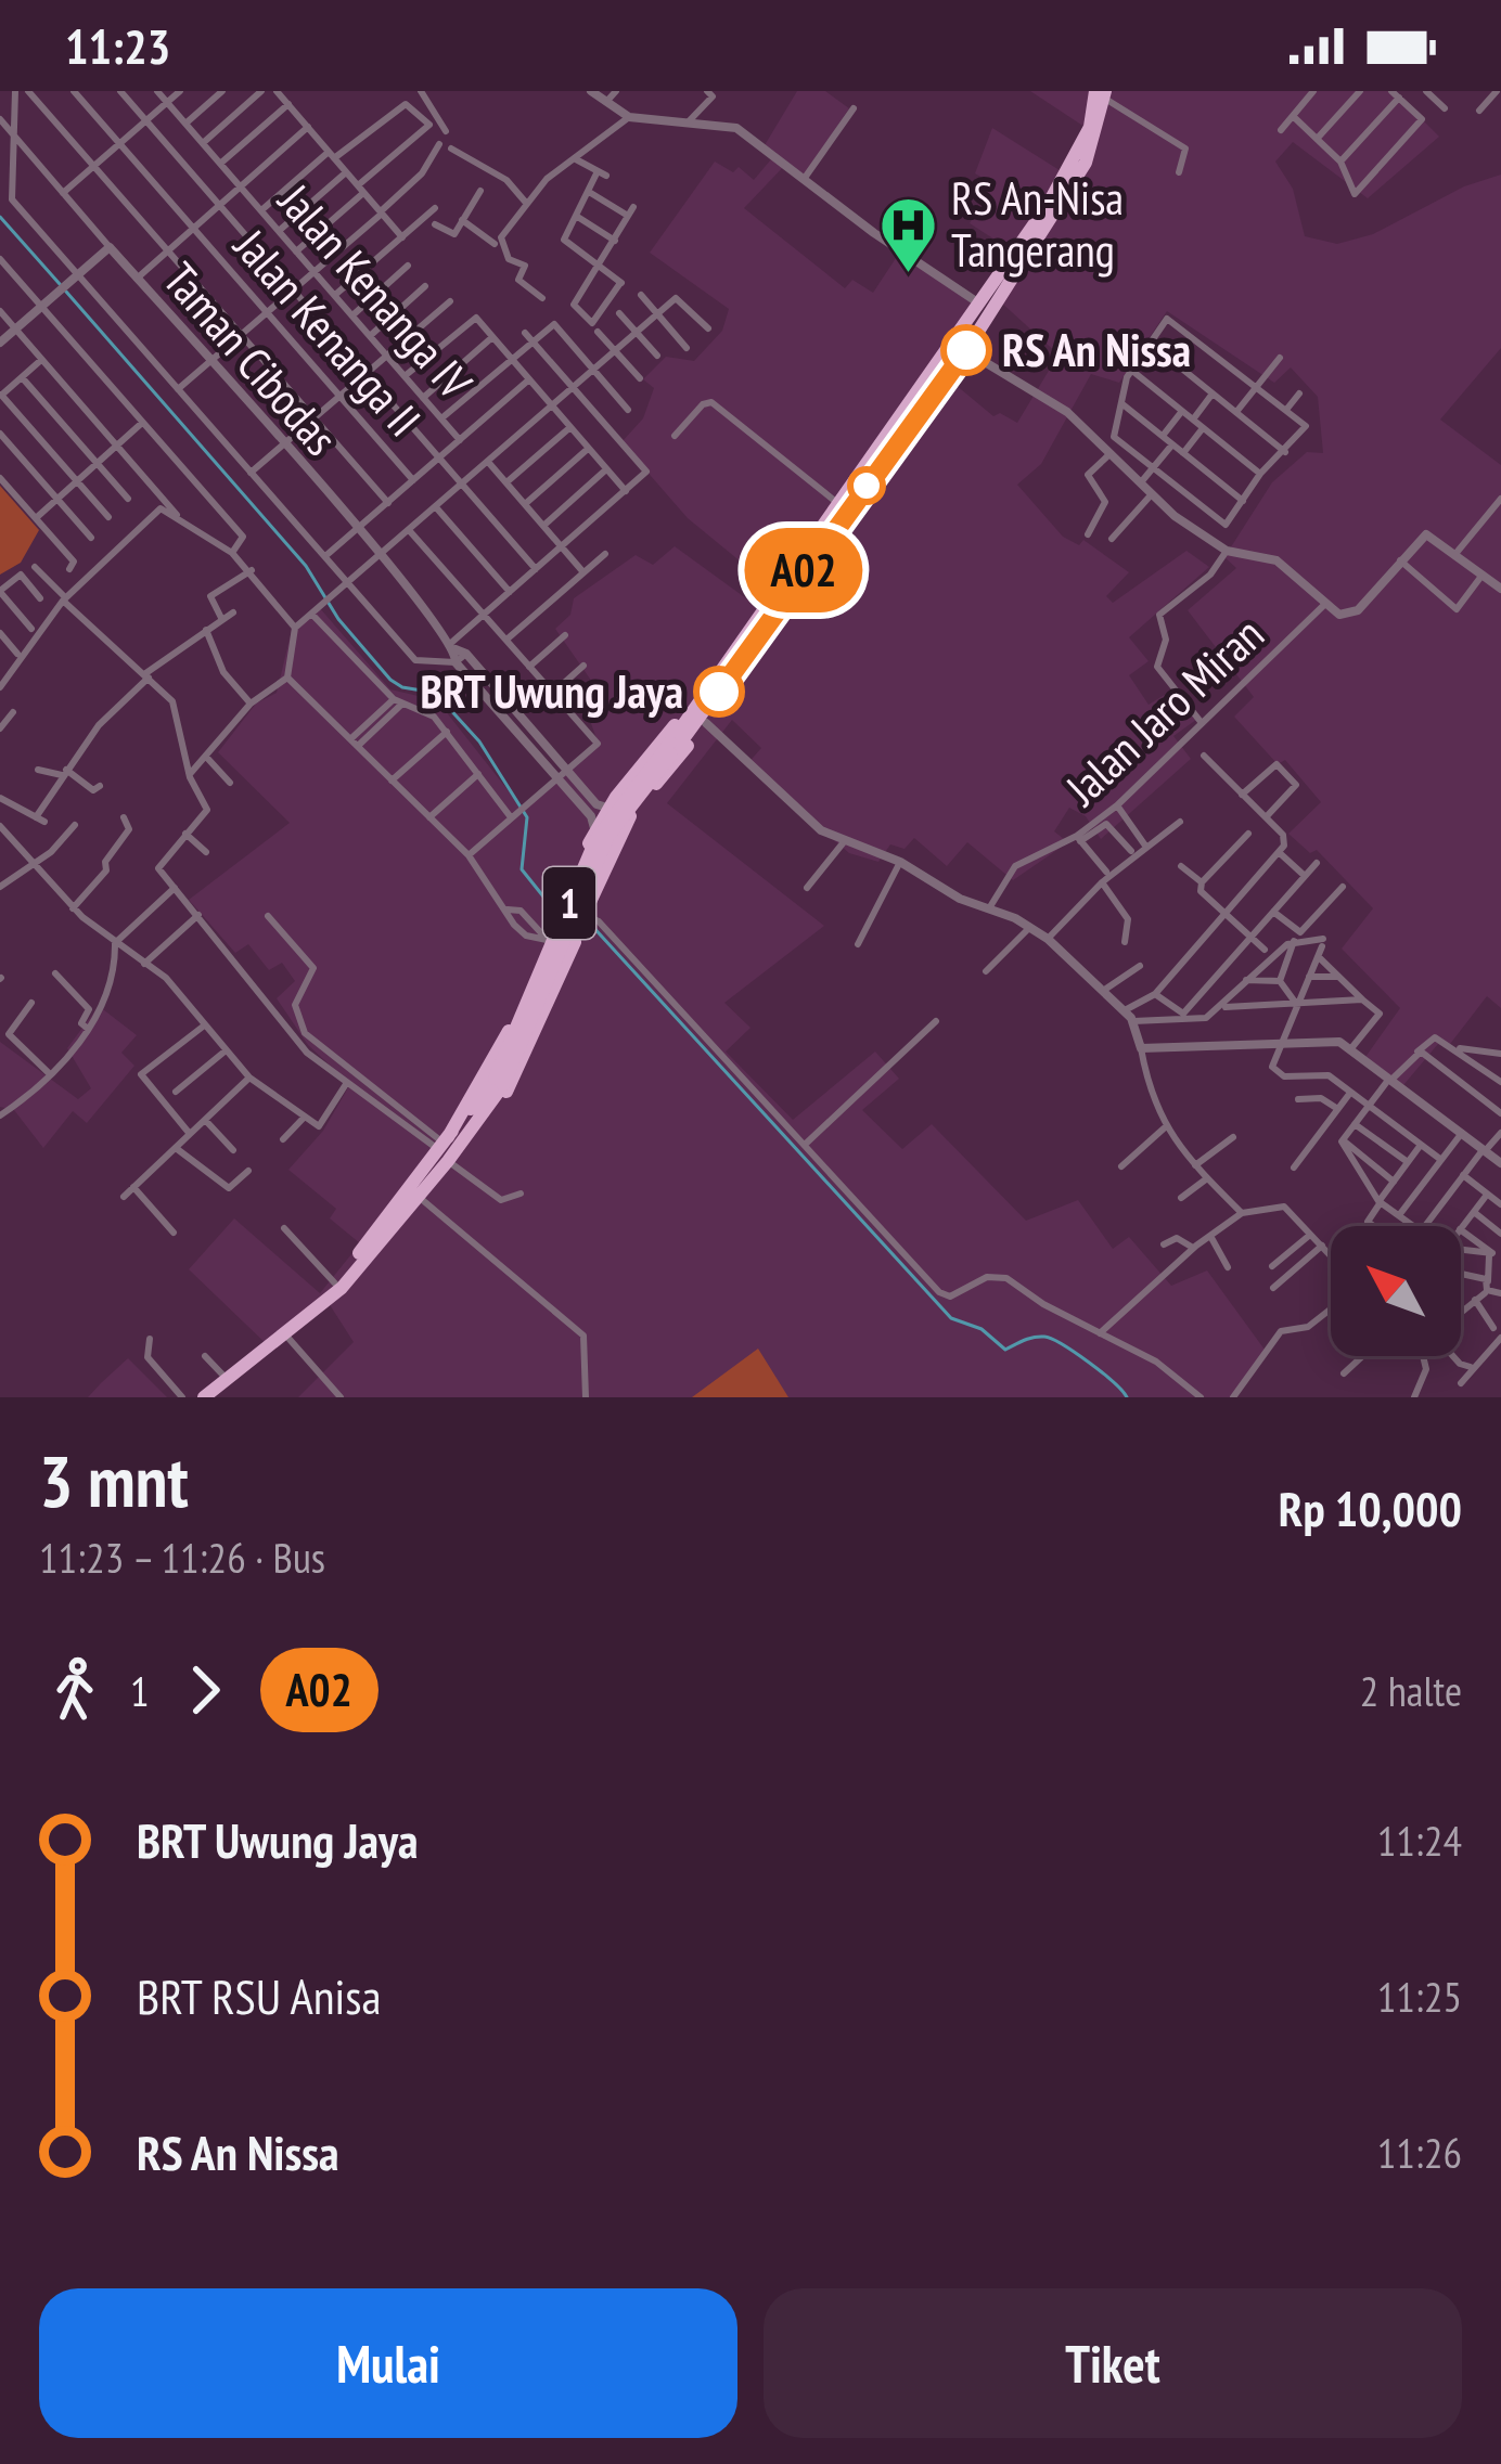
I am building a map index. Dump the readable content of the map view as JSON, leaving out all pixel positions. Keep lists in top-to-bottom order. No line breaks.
{"streets":{"highway":["1"],"street":["Jalan Kenanga IV","Jalan Kenanga II","Taman Cibodas","Jalan Jaro Miran"]},"places":{"hospital":["RS An-Nisa Tangerang"],"other":["RS An Nissa","BRT Uwung Jaya"]},"lines":["bus line A02"],"north":"top left","page":{"status":"11:23","on_map":"A02","heading":["3 mnt","11:23 – 11:26 · Bus","Rp 10,000"],"legs":["1","A02","2 halte"],"list":[{"name":"BRT Uwung Jaya","value":"11:24"},{"name":"BRT RSU Anisa","value":"11:25"},{"name":"RS An Nissa","value":"11:26"}],"buttons":["Mulai","Tiket"]}}
